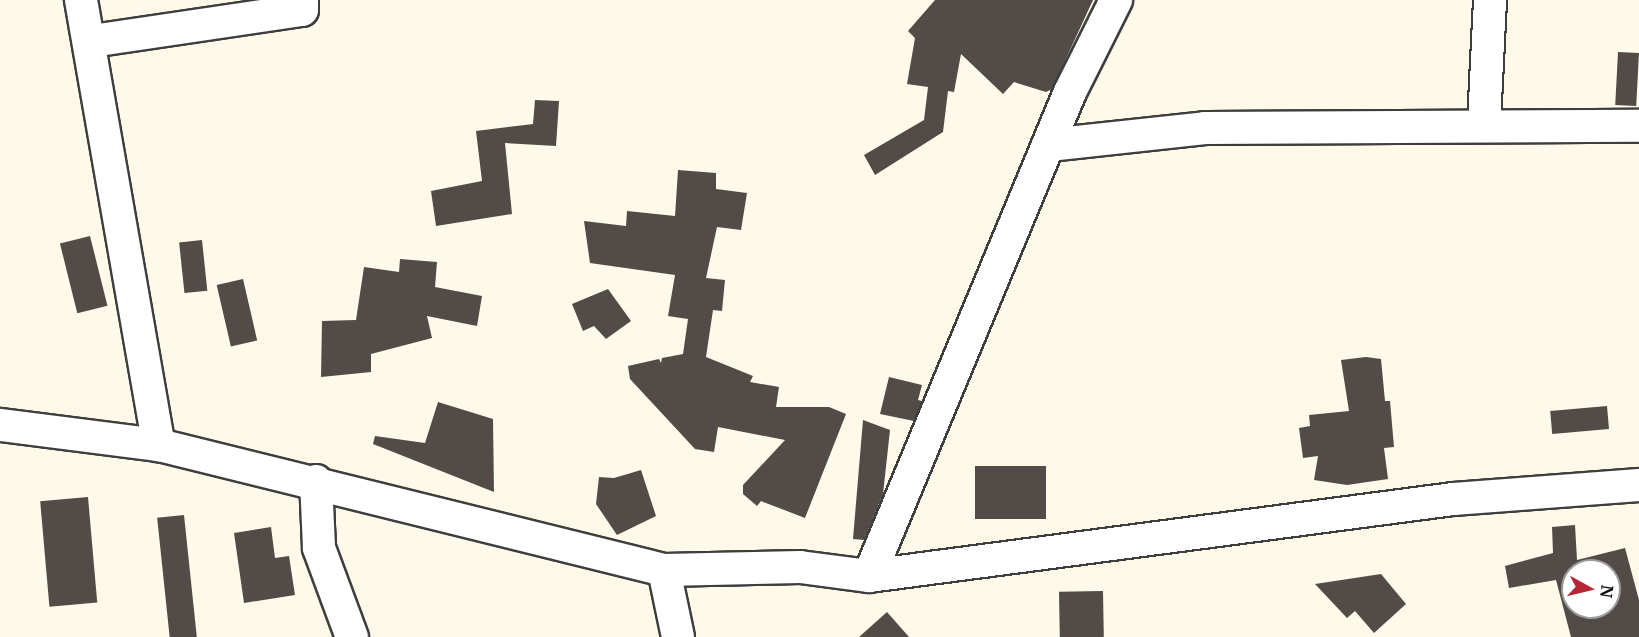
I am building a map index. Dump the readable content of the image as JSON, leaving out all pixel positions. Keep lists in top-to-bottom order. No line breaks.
{"north":"right"}
